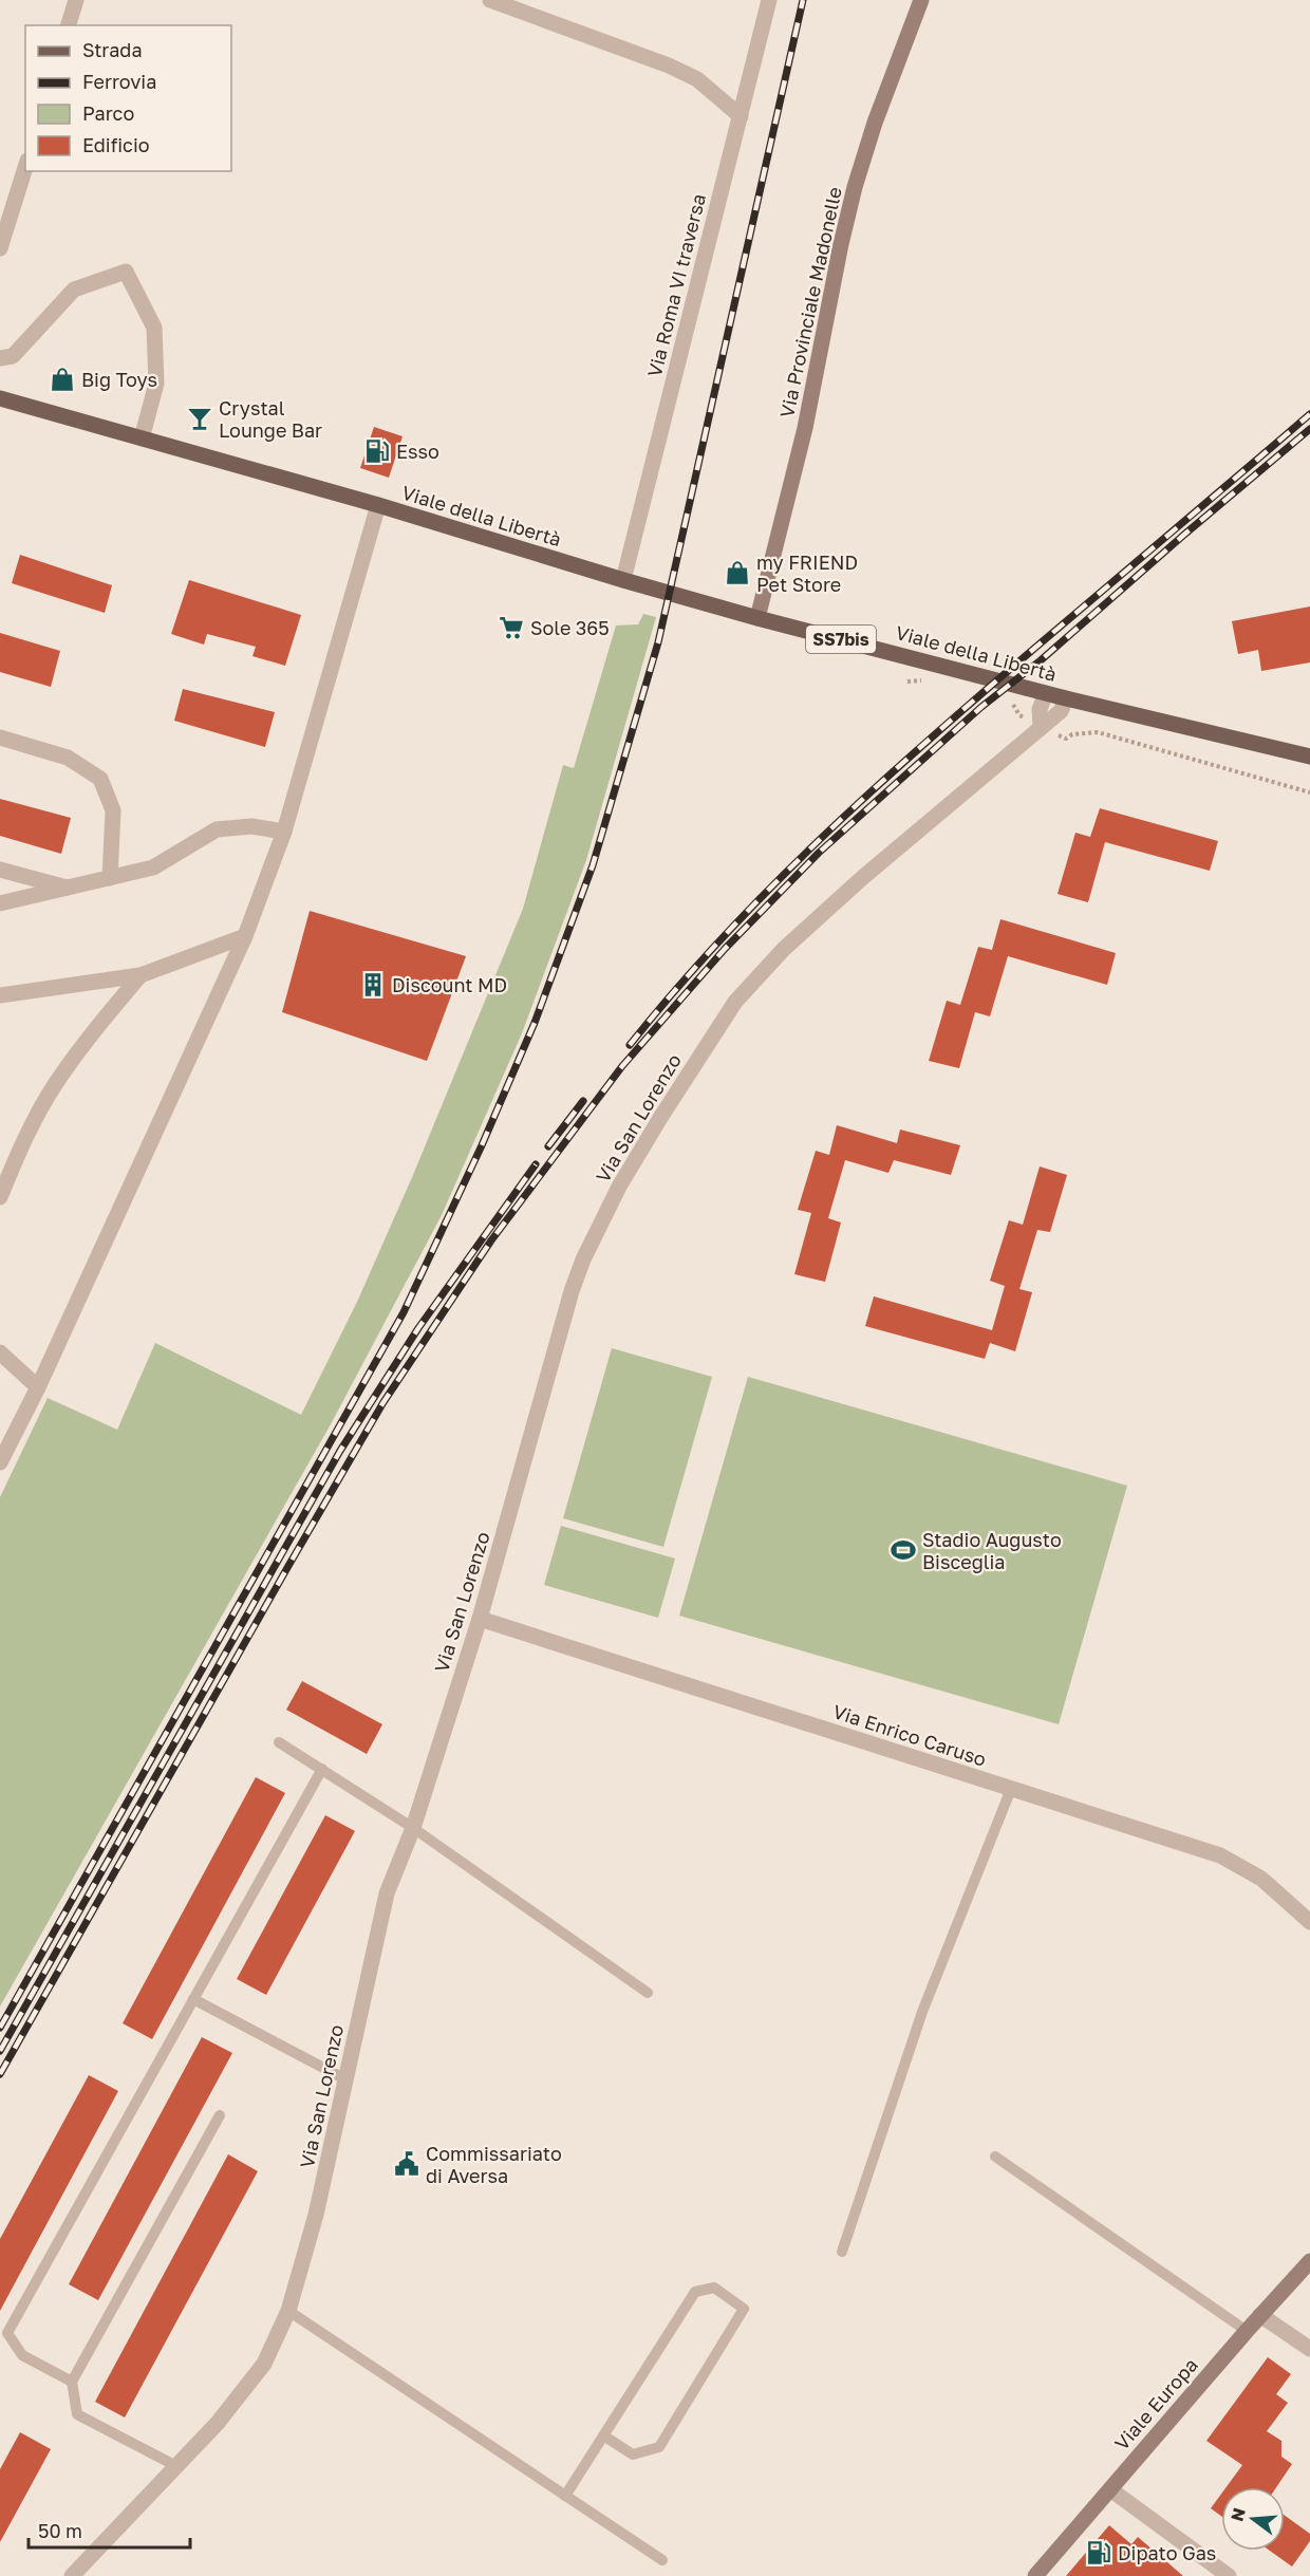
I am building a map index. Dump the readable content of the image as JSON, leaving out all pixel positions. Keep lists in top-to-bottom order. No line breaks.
{"streets":{"main road":["Viale della Libertà","SS7bis"],"street":["Via Roma VI traversa","Via Provinciale Madonelle","Via San Lorenzo","Via Enrico Caruso","Viale Europa"]},"crossings":[["Via Roma VI traversa","Viale della Libertà"],["Via Provinciale Madonelle","Viale della Libertà"],["Viale della Libertà","SS7bis"],["Viale della Libertà","Via San Lorenzo"],["Via San Lorenzo","Via Enrico Caruso"]],"places":{"shop":["Big Toys","my FRIEND Pet Store"],"bar":["Crystal Lounge Bar"],"fuel station":["Esso","Dipato Gas"],"supermarket":["Sole 365"],"building":["Discount MD"],"sports":["Stadio Augusto Bisceglia"],"public building":["Commissariato di Aversa"]},"legend":["Strada","Ferrovia","Parco","Edificio"],"scale_bar":"50 m","north":"left"}
